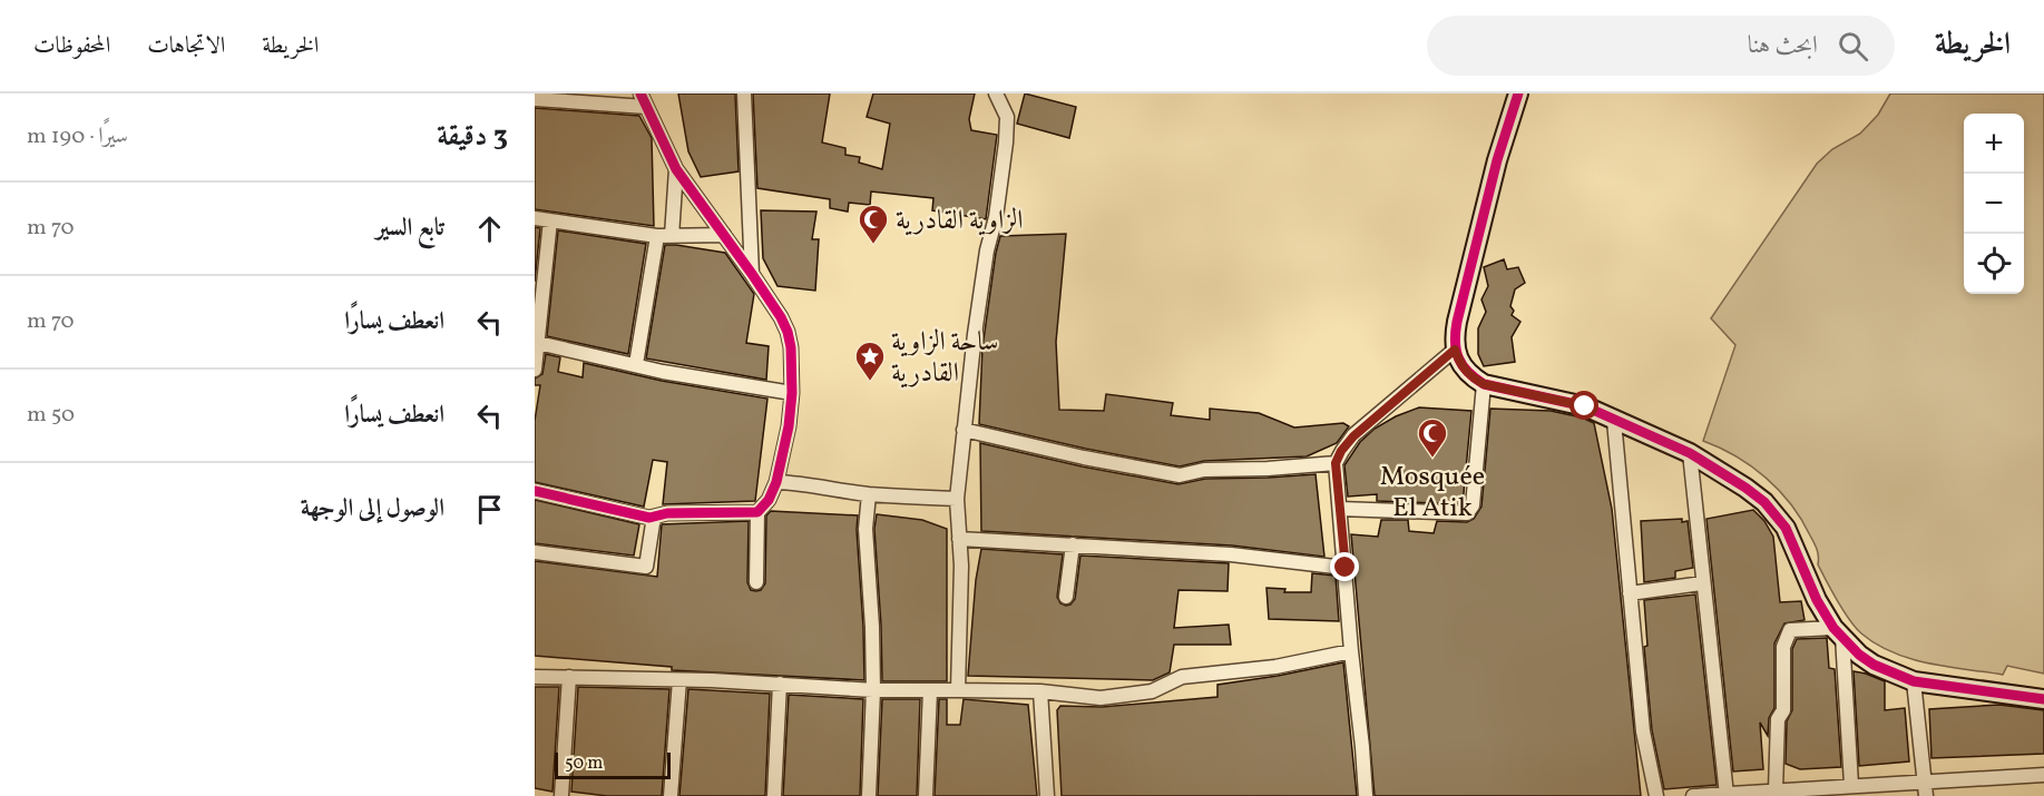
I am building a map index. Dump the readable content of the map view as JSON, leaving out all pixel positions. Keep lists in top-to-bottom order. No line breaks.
{"places":{"mosque":["الزاوية القادرية","Mosquée El Atik"],"place":["ساحة الزاوية القادرية"]},"scale_bar":"50 m","page":{"header":"الخريطة","search":"ابحث هنا","nav":["الخريطة","الاتجاهات","المحفوظات"],"heading":["3 دقيقة","سيرًا · 190 m"],"map_buttons":["+","−"],"list":[["تابع السير","70 m"],["انعطف يسارًا","70 m"],["انعطف يسارًا","50 m"],"الوصول إلى الوجهة"],"scale":"50 m"}}
